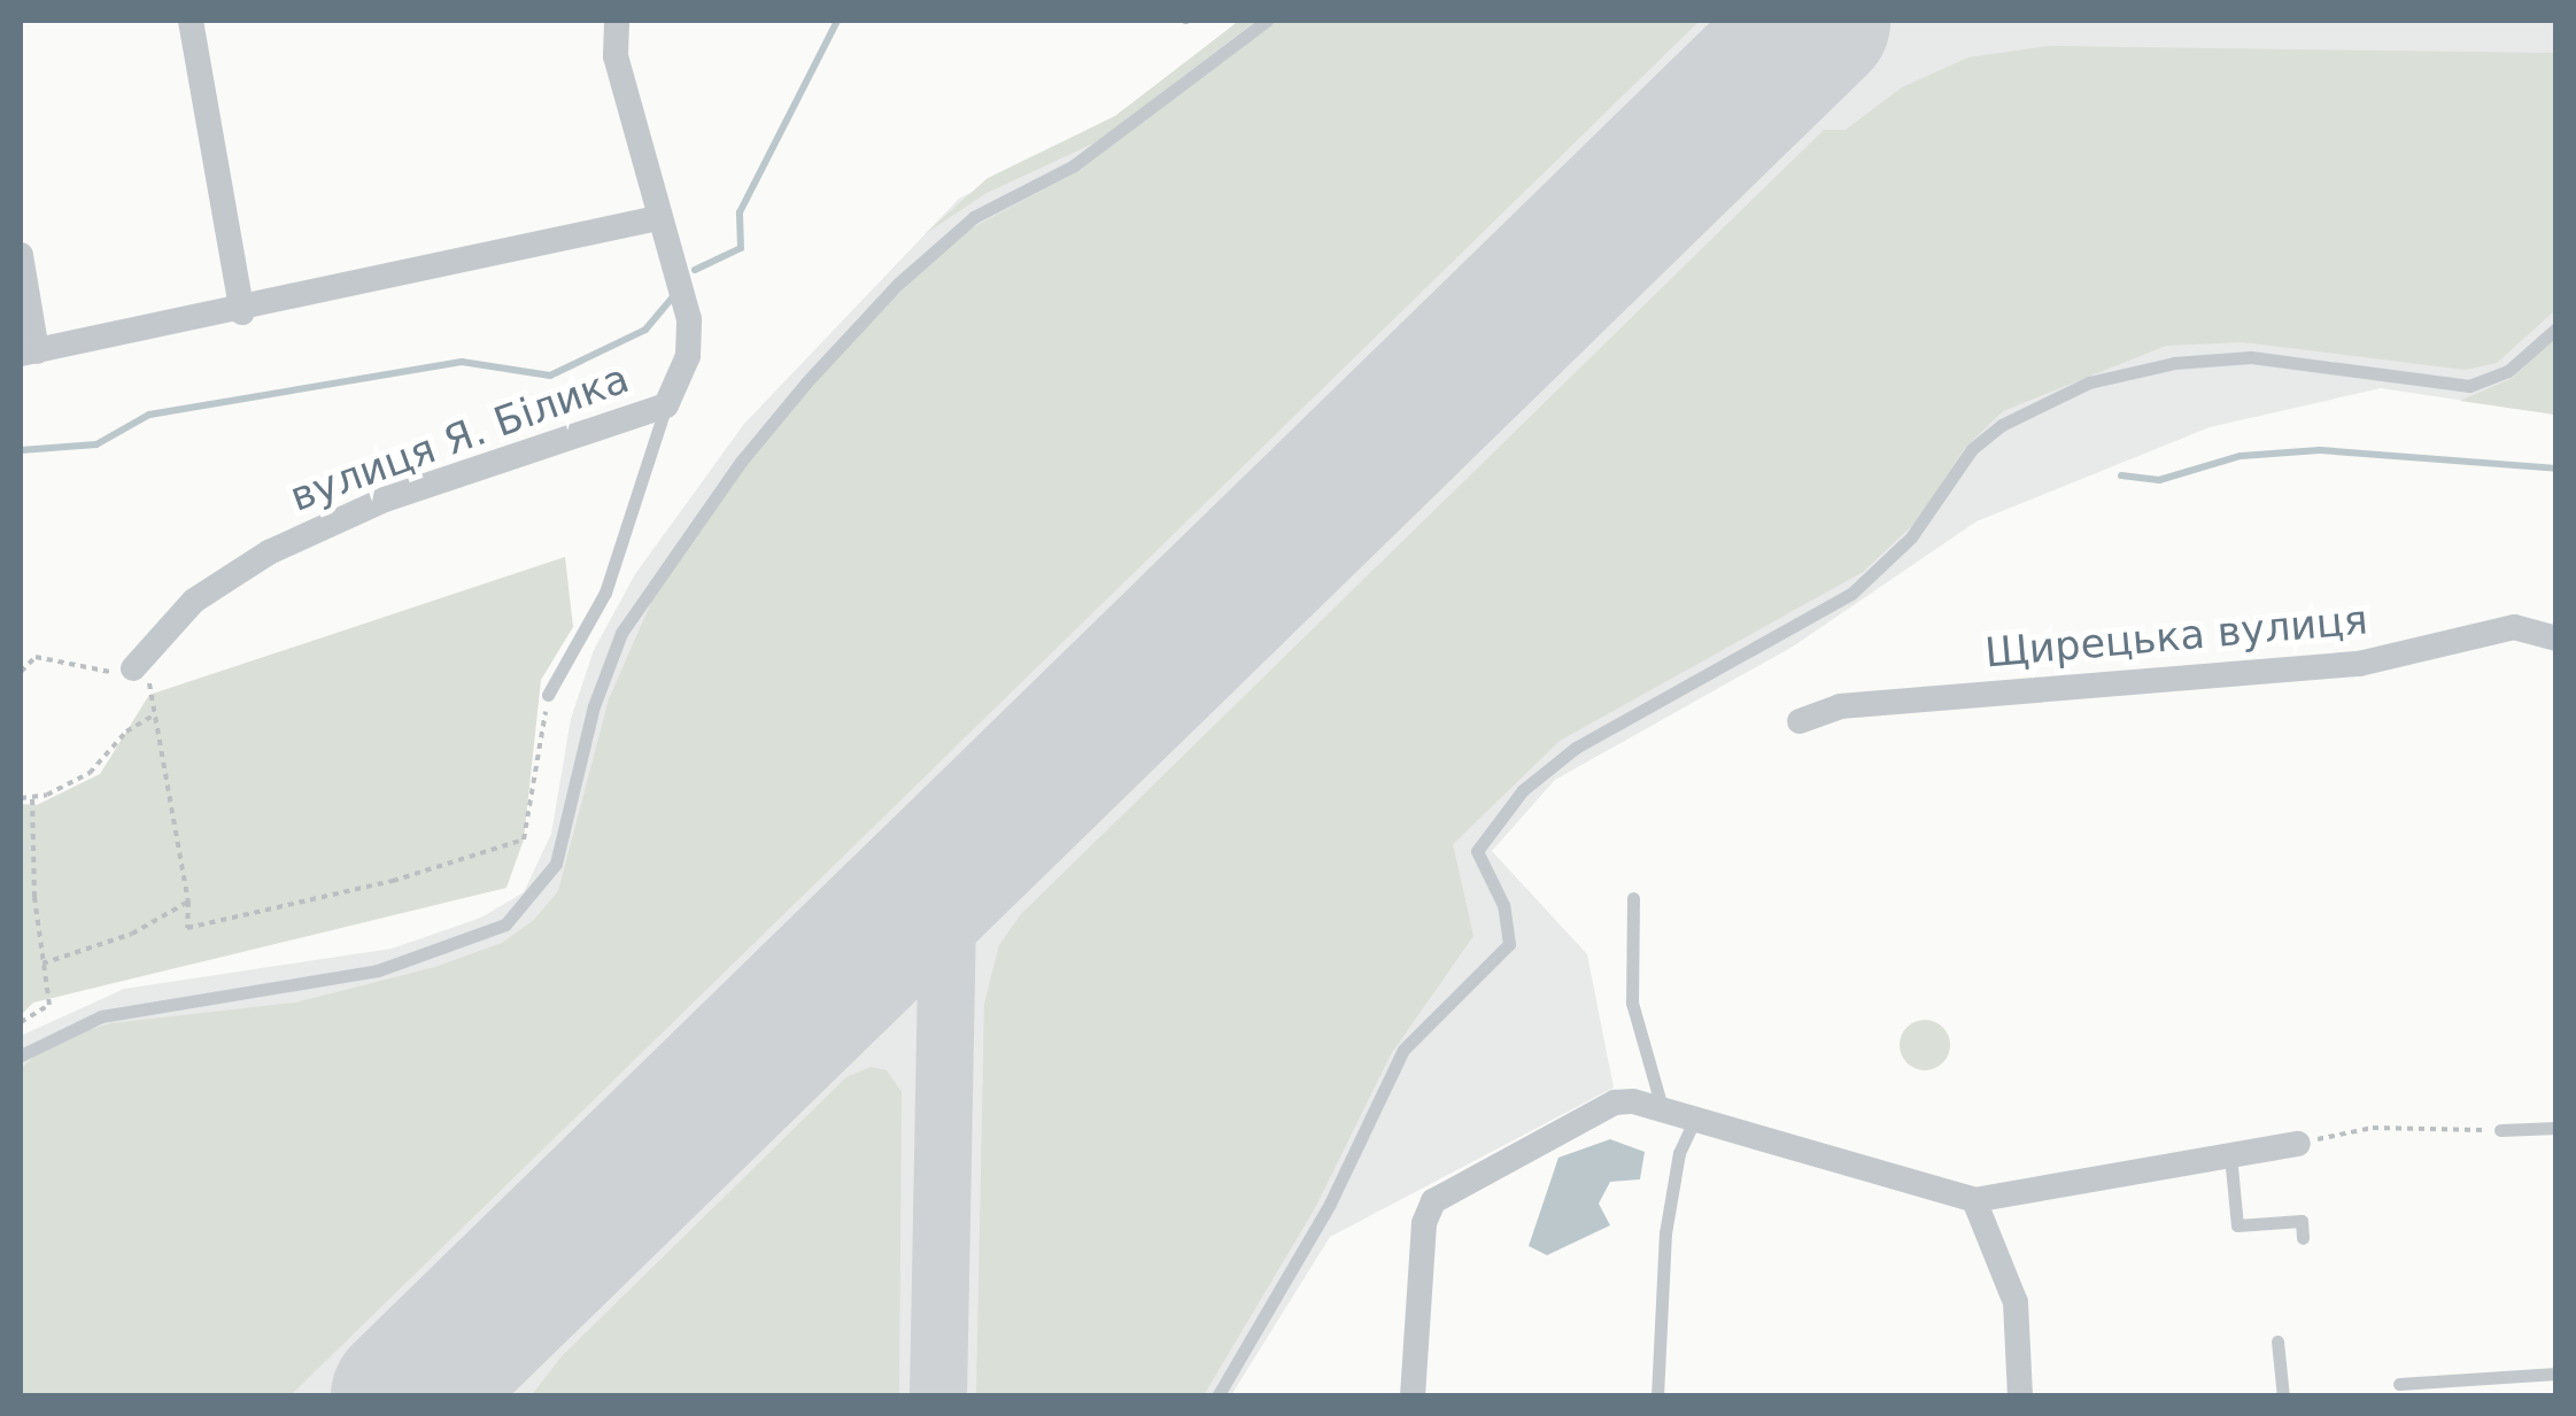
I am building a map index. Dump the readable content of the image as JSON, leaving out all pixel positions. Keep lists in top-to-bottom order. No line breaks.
{"streets":{"street":["вулиця Я. Білика","Щирецька вулиця"]}}
